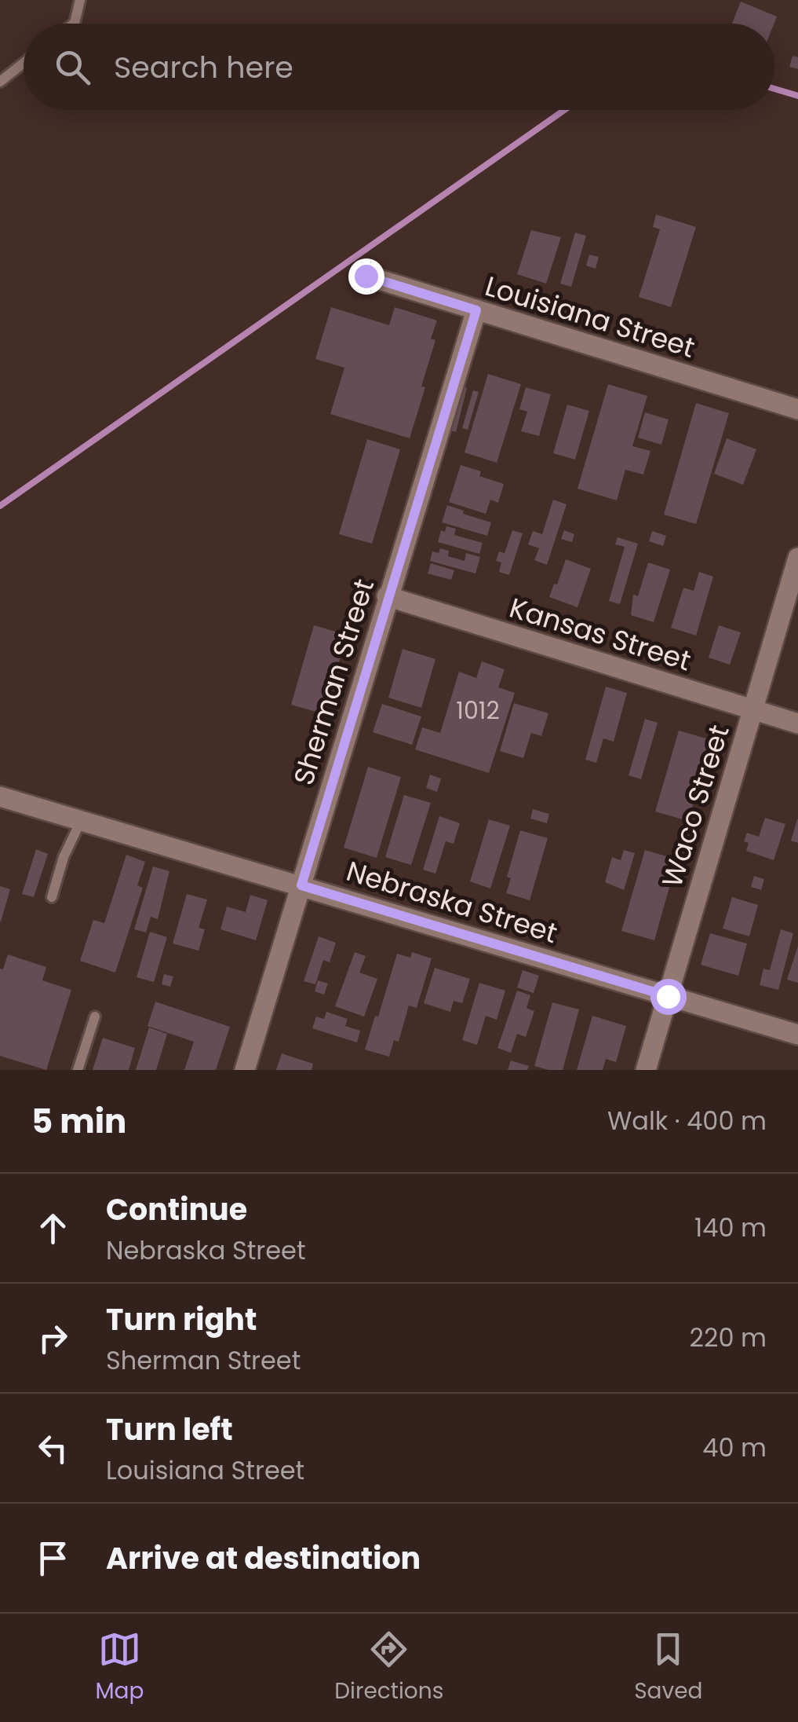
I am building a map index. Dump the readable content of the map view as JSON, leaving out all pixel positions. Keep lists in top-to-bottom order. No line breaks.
{"streets":{"street":["Louisiana Street","Kansas Street","Sherman Street","Waco Street","Nebraska Street"]},"crossings":[["Louisiana Street","Sherman Street"],["Kansas Street","Sherman Street"],["Kansas Street","Waco Street"],["Sherman Street","Nebraska Street"],["Waco Street","Nebraska Street"]],"house_numbers":["1012"],"page":{"search":"Search here","heading":["5 min","Walk · 400 m"],"list":[["Continue","Nebraska Street","140 m"],["Turn right","Sherman Street","220 m"],["Turn left","Louisiana Street","40 m"],"Arrive at destination"],"nav":["Map","Directions","Saved"]}}
